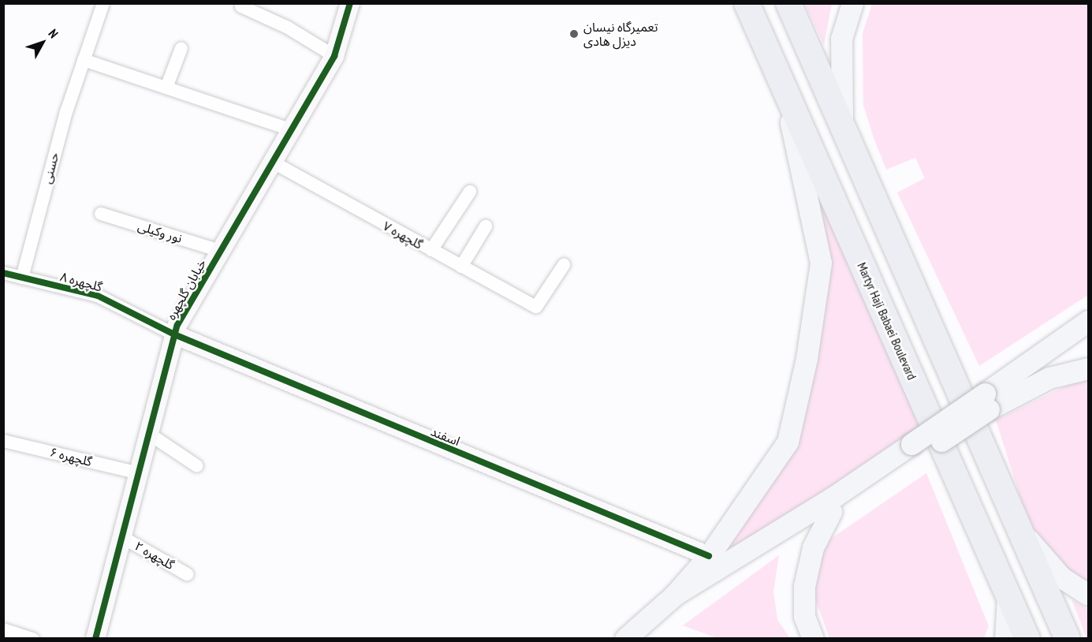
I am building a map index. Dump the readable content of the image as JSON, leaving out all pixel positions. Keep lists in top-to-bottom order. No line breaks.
{"streets":{"highway":["Martyr Haji Babaei Boulevard"],"street":["حسنی","نور وکیلی","گلچهره ۷","گلچهره ۸","خیابان گلچهره","اسفند","گلچهره ۶","گلچهره ۲"]},"crossings":[["حسنی","گلچهره ۸"],["نور وکیلی","خیابان گلچهره"],["گلچهره ۷","خیابان گلچهره"],["گلچهره ۸","خیابان گلچهره"],["گلچهره ۸","اسفند"],["خیابان گلچهره","اسفند"],["خیابان گلچهره","گلچهره ۶"],["خیابان گلچهره","گلچهره ۲"]],"places":["تعمیرگاه نیسان دیزل هادی"],"north":"top right"}
